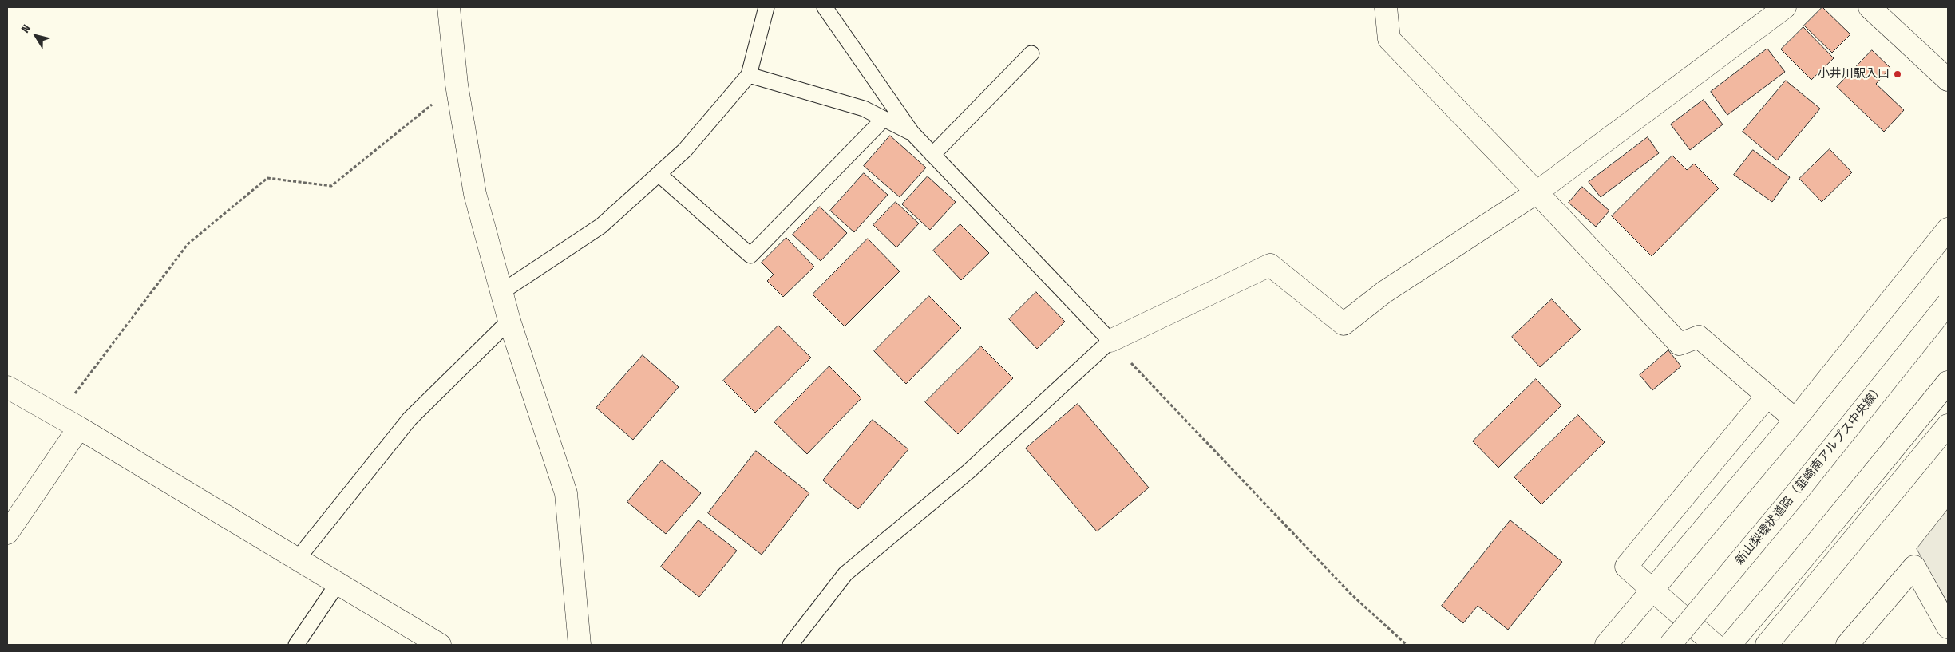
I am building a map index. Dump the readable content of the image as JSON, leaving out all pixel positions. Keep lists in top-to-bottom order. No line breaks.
{"streets":{"main road":["新山梨環状道路（韮崎南アルプス中央線）"]},"places":["小井川駅入口"],"north":"top left"}
